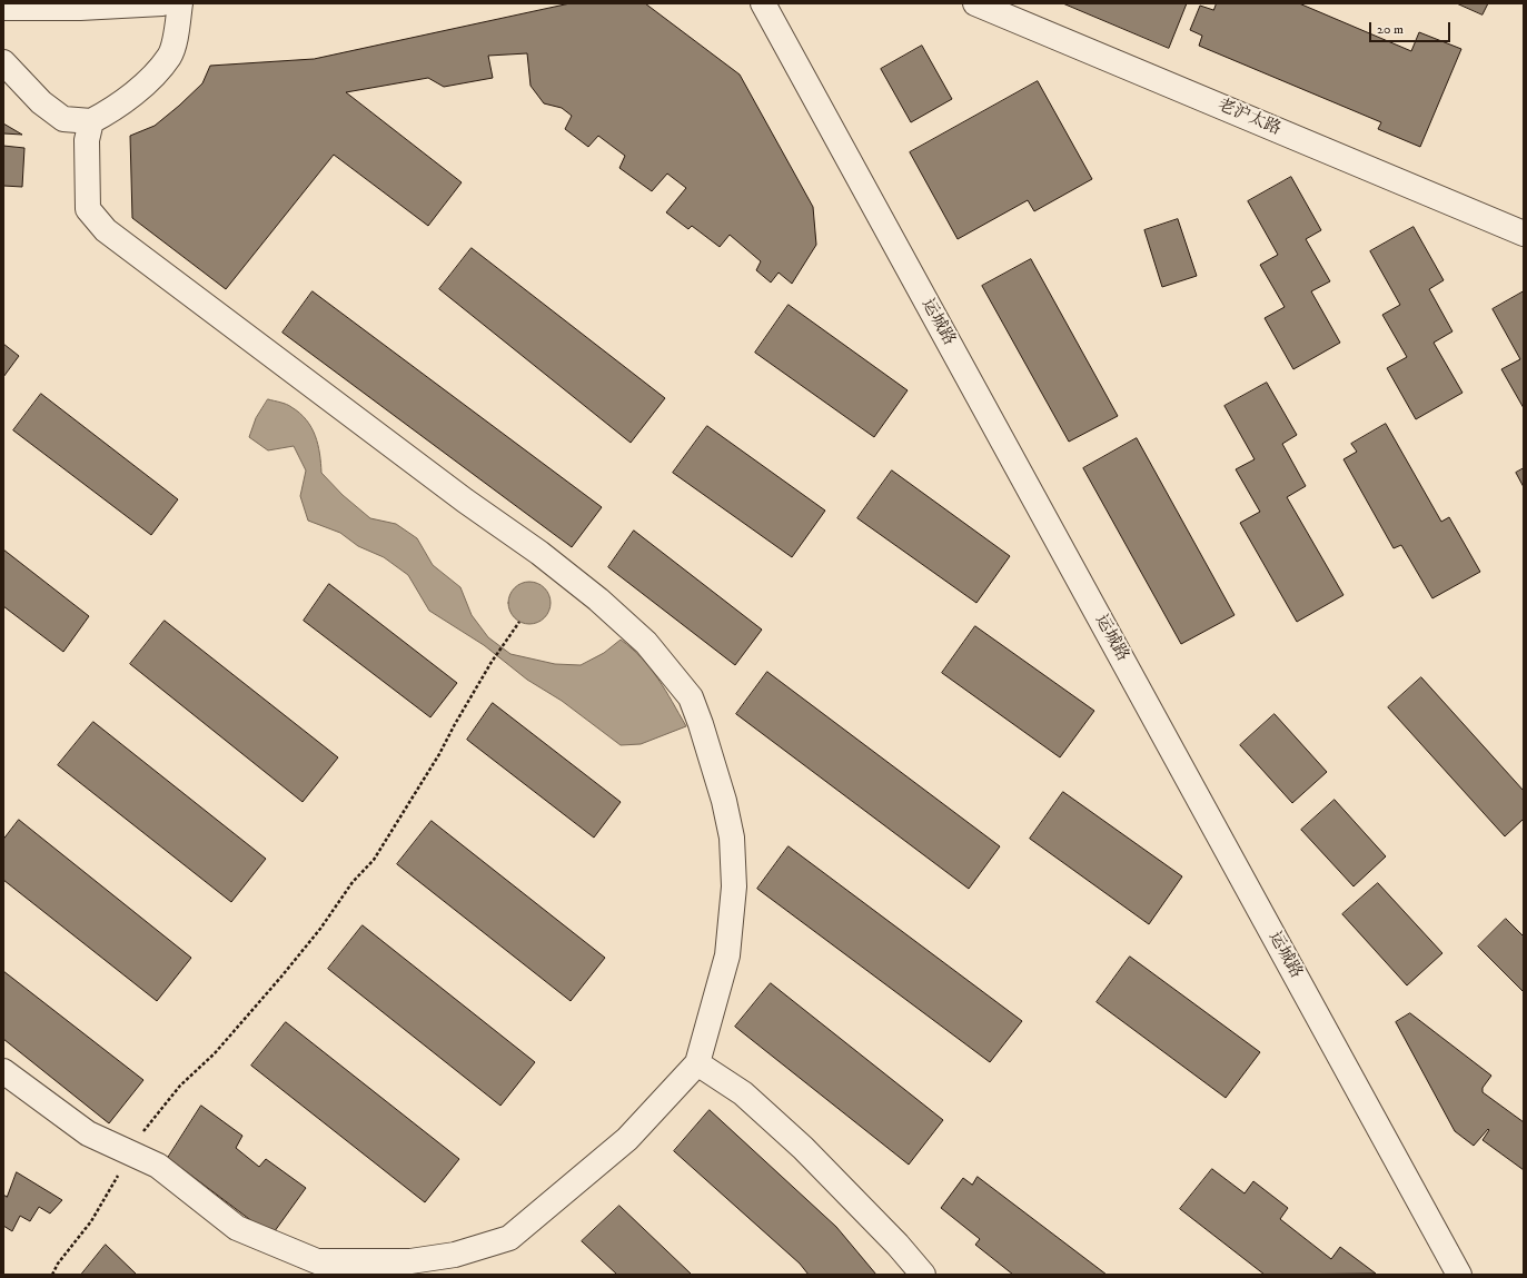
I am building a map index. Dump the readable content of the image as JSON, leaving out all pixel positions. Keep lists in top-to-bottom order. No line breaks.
{"streets":{"street":["老沪太路","运城路"]},"scale_bar":"20 m"}
